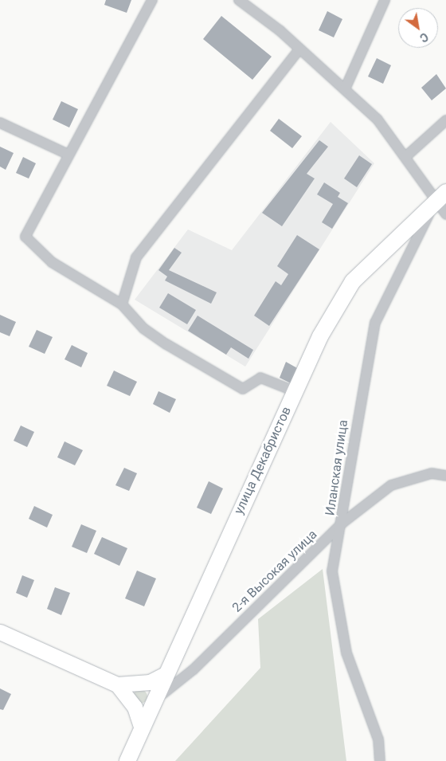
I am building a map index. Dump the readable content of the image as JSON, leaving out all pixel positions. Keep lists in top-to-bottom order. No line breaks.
{"streets":{"main road":["улица Декабристов"],"street":["Иланская улица","2-я Высокая улица"]},"crossings":[["улица Декабристов","Иланская улица"],["улица Декабристов","2-я Высокая улица"],["Иланская улица","2-я Высокая улица"]],"north":"bottom right"}
